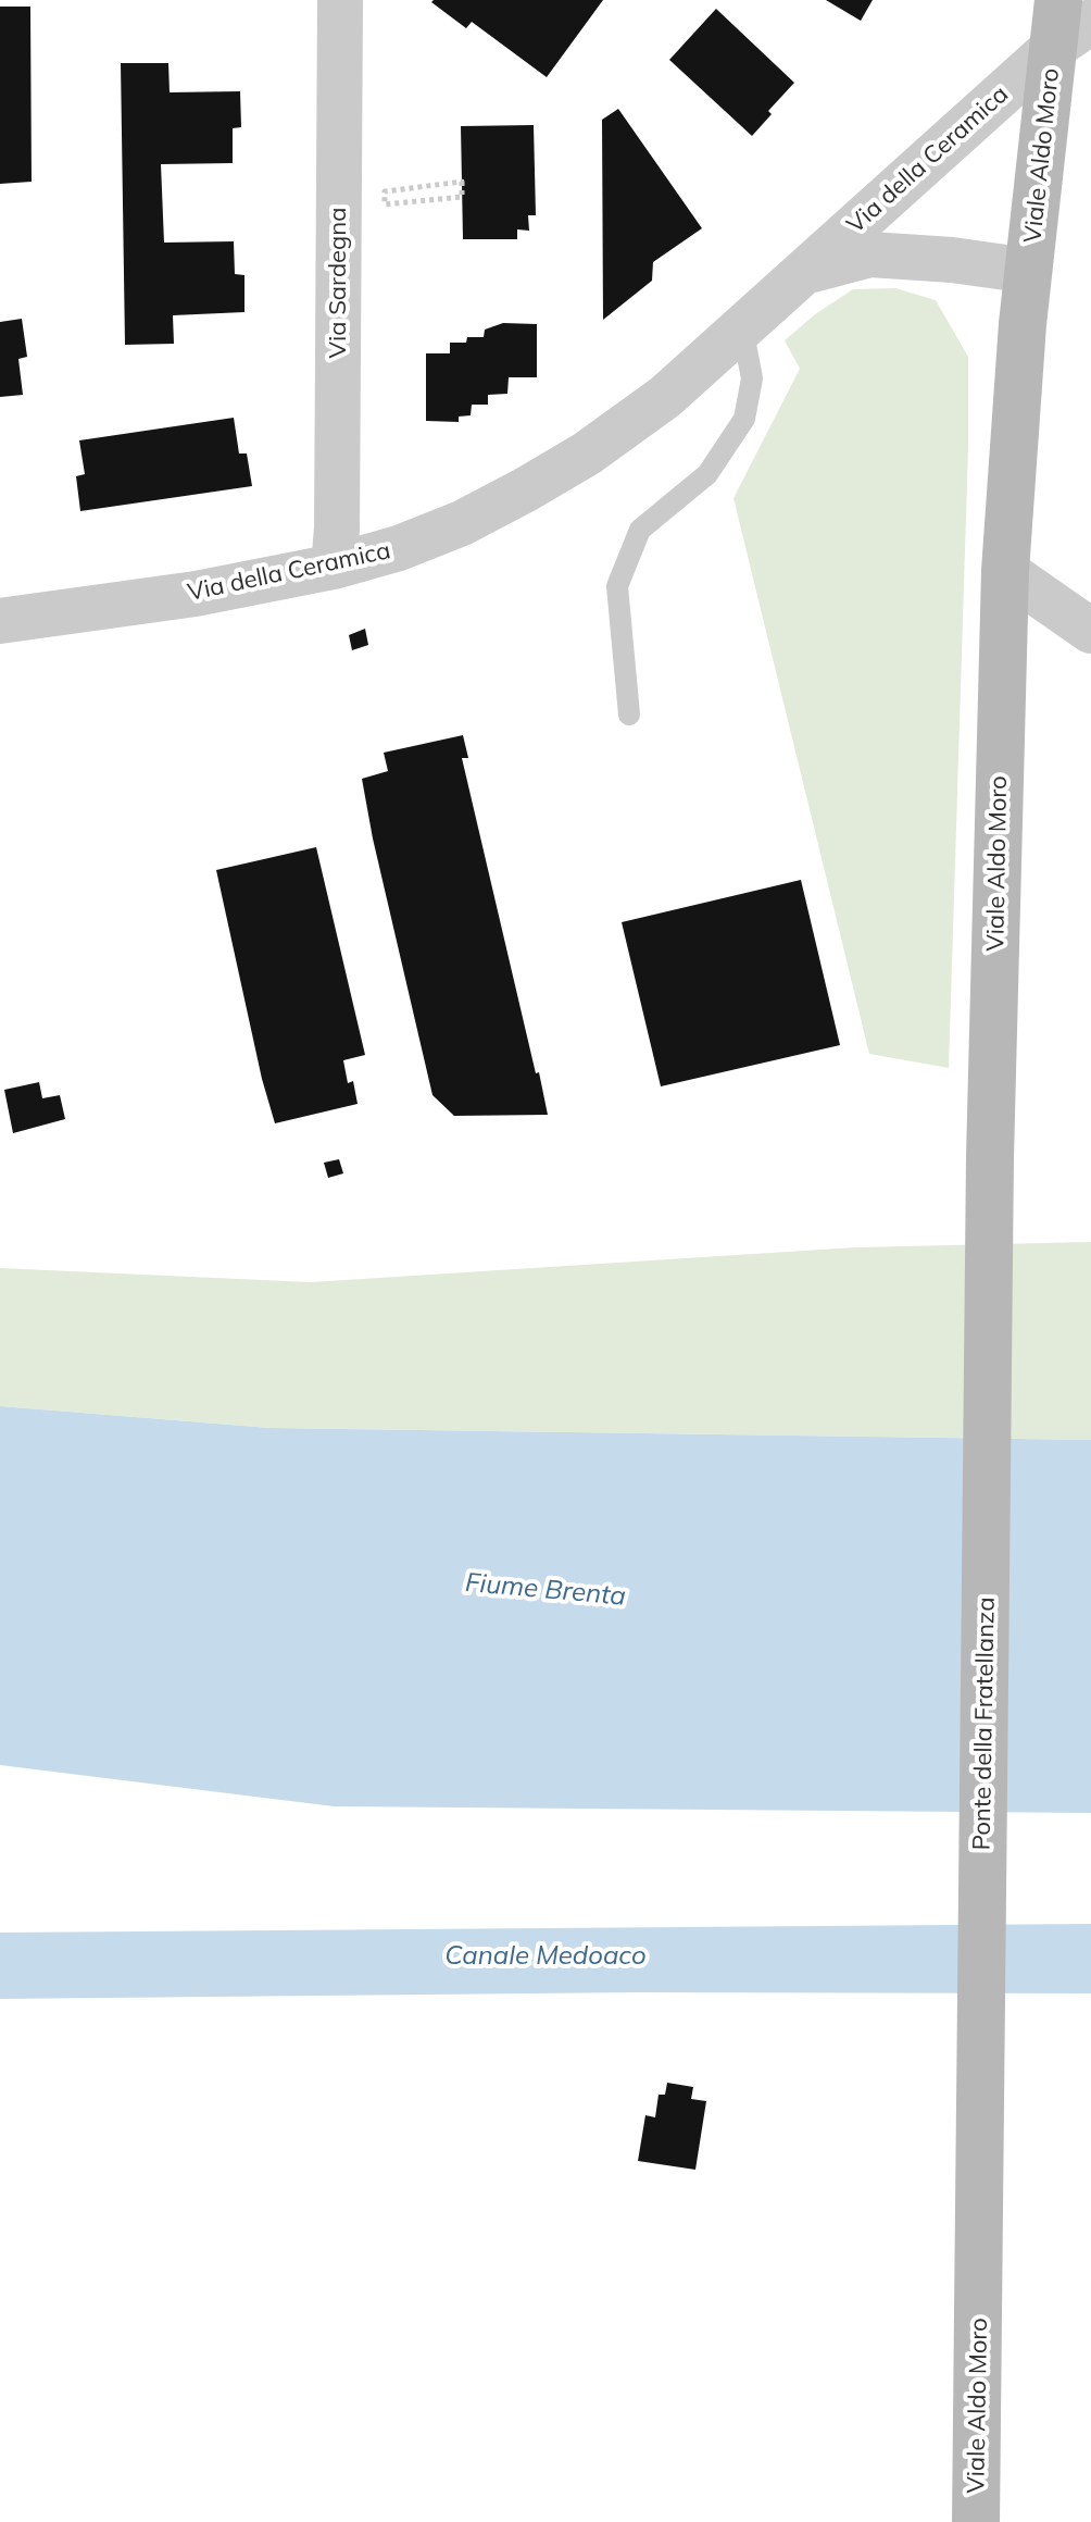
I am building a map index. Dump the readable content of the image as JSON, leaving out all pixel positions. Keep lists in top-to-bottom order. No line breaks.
{"streets":{"main road":["Viale Aldo Moro","Ponte della Fratellanza"],"street":["Via della Ceramica","Via Sardegna"]},"crossings":[["Viale Aldo Moro","Via della Ceramica"],["Viale Aldo Moro","Ponte della Fratellanza"],["Via della Ceramica","Via Sardegna"]],"water":["Fiume Brenta","Canale Medoaco"]}
